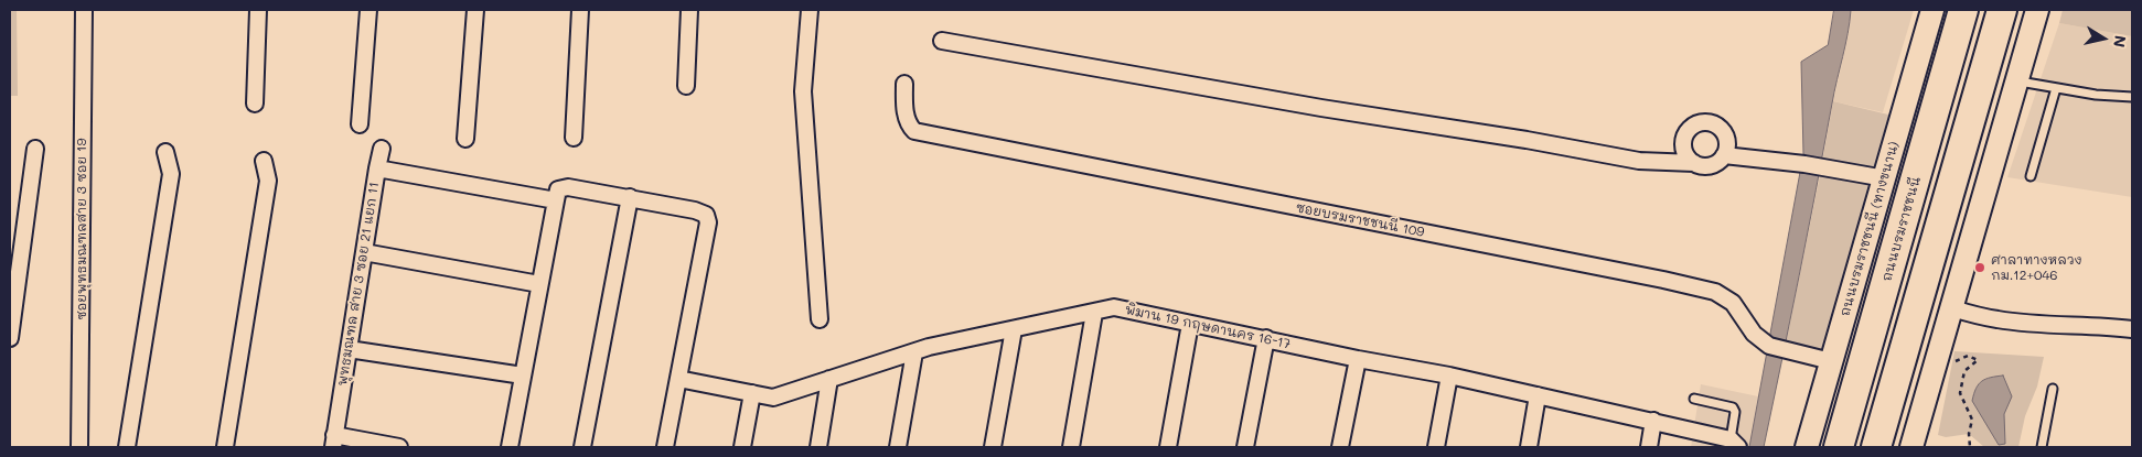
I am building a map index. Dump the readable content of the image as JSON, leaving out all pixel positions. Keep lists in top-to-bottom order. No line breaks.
{"streets":{"highway":["ถนนบรมราชชนนี"],"main road":["ถนนบรมราชชนนี (ทางขนาน)"],"street":["ซอยบรมราชชนนี 109","ซอยพุทธมณฑลสาย 3 ซอย 19","พุทธมณฑล สาย 3 ซอย 21 แยก 11","พิมาน 19 กฤษดานคร 16-17"]},"crossings":[["ซอยบรมราชชนนี 109","ถนนบรมราชชนนี (ทางขนาน)"]],"places":["ศาลาทางหลวง กม.12+046"],"north":"right"}
